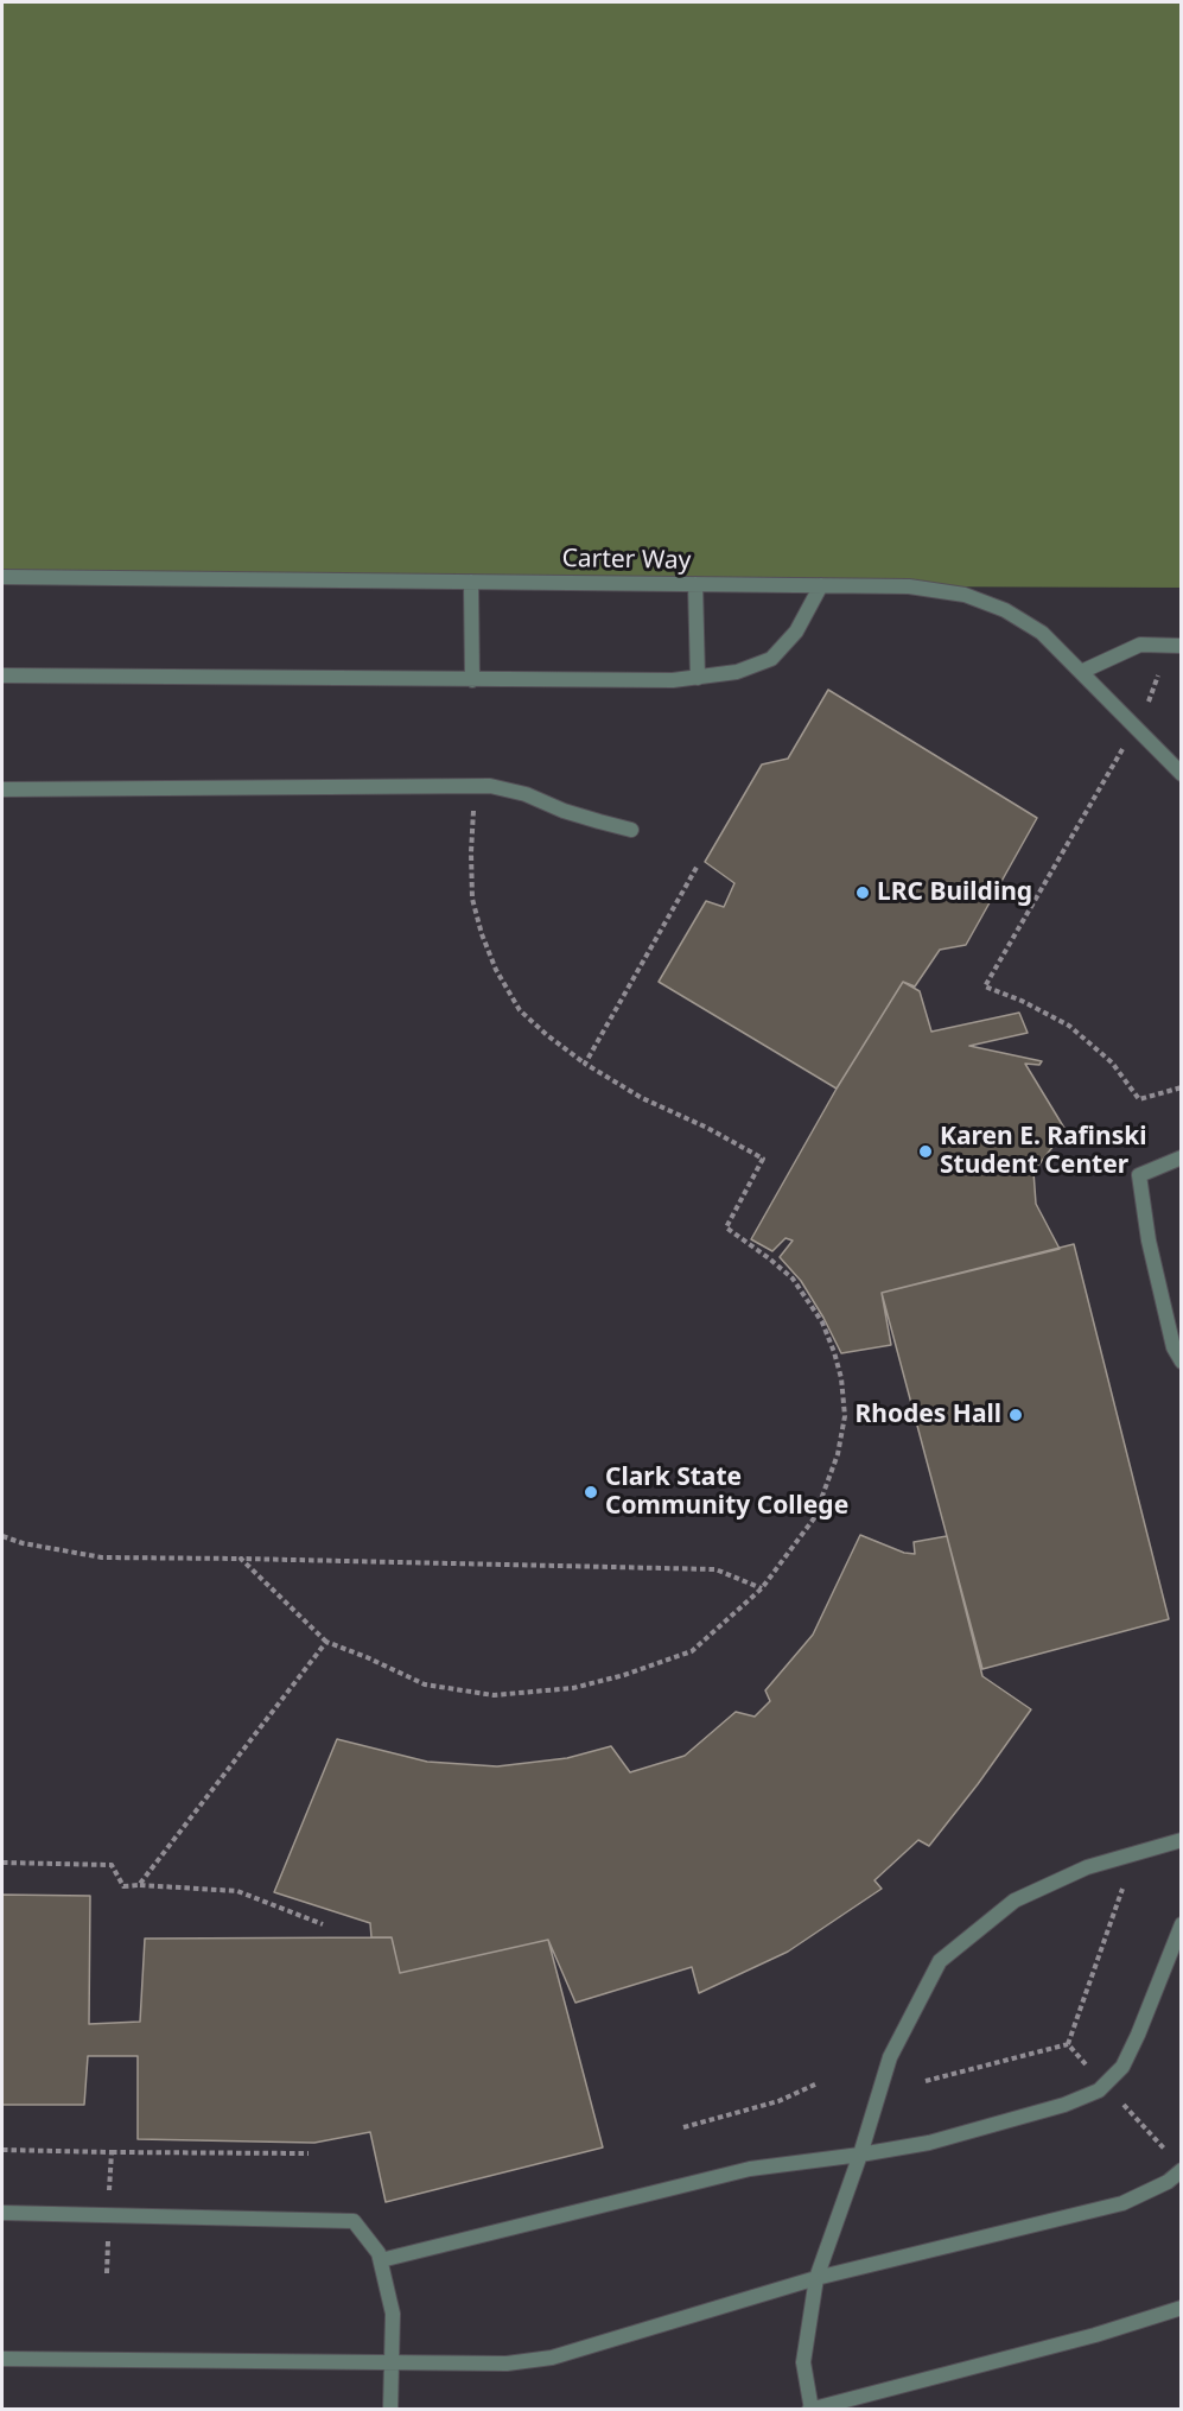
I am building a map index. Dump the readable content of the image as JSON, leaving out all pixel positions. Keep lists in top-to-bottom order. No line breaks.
{"streets":{"lane":["Carter Way"]},"places":["LRC Building","Karen E. Rafinski Student Center","Rhodes Hall","Clark State Community College"]}
